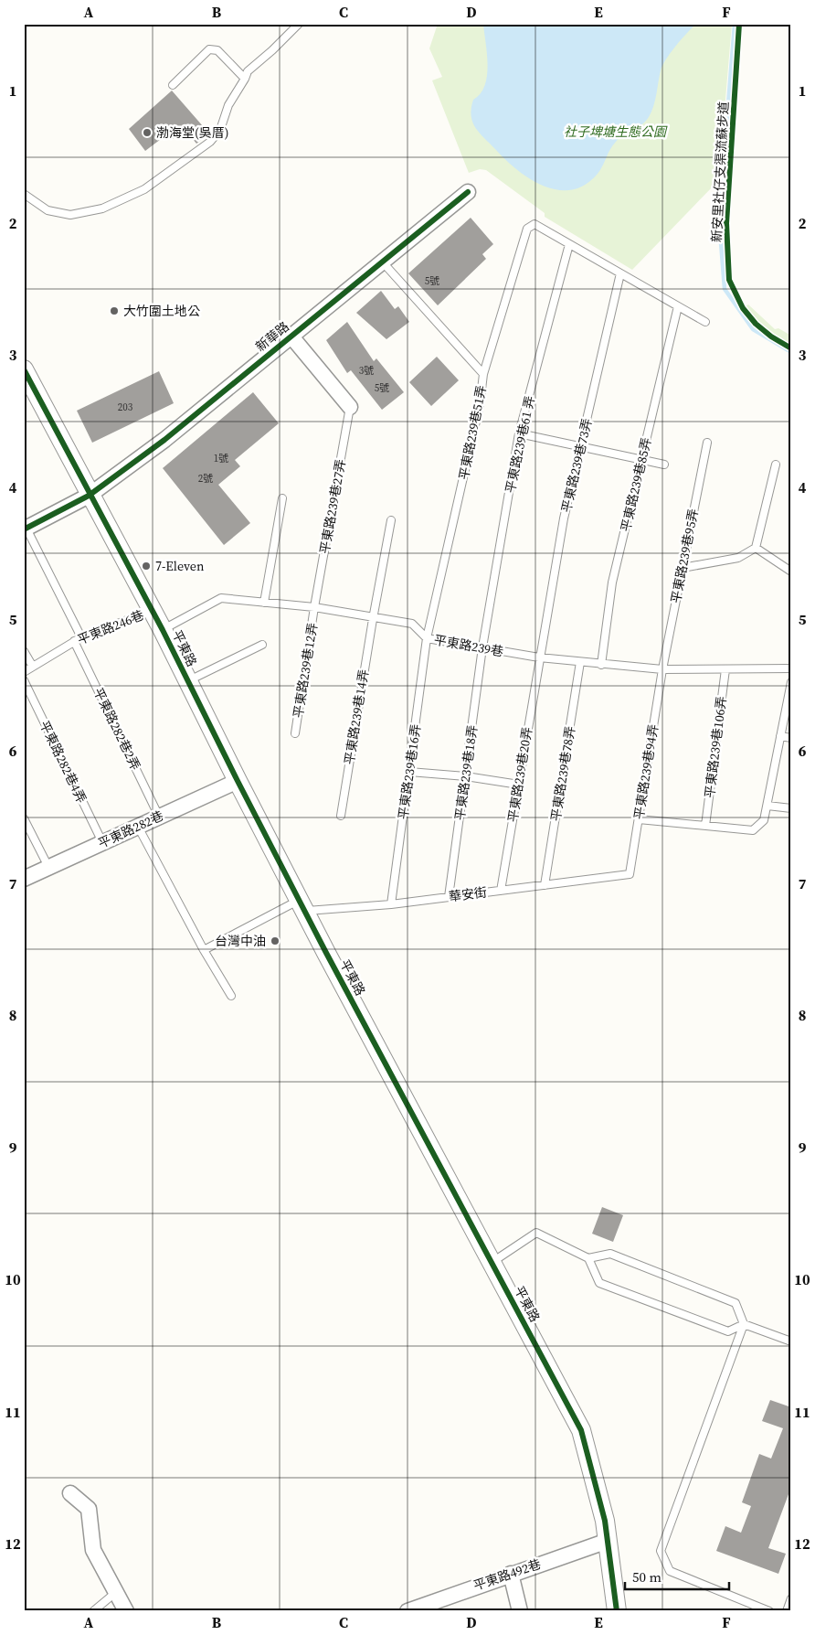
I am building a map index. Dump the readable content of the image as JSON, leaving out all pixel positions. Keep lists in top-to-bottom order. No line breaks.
{"streets":{"street":["新華路","平東路","平東路282巷","平東路492巷"],"lane":["平東路239巷51弄","平東路239巷61 弄","平東路239巷73弄","平東路239巷85弄","平東路239巷27弄","平東路239巷95弄","平東路246巷","平東路239巷","平東路239巷12弄","平東路239巷14弄","平東路282巷2弄","平東路239巷106弄","平東路282巷4弄","平東路239巷16弄","平東路239巷94弄","平東路239巷18弄","平東路239巷78弄","平東路239巷20弄","華安街"],"cycle path":["新安里社仔支渠流蘇步道"]},"crossings":[["新華路","平東路"],["平東路239巷51弄","平東路239巷61 弄"],["平東路239巷51弄","平東路239巷"],["平東路239巷51弄","平東路239巷16弄"],["平東路239巷61 弄","平東路239巷"],["平東路239巷61 弄","平東路239巷18弄"],["平東路239巷73弄","平東路239巷"],["平東路239巷73弄","平東路239巷20弄"],["平東路239巷85弄","平東路239巷"],["平東路239巷27弄","平東路239巷"],["平東路239巷27弄","平東路239巷12弄"],["平東路239巷95弄","平東路239巷"],["平東路239巷95弄","平東路239巷94弄"],["平東路246巷","平東路"],["平東路246巷","平東路282巷2弄"],["平東路239巷","平東路"],["平東路239巷","平東路239巷12弄"],["平東路239巷","平東路239巷14弄"],["平東路239巷","平東路239巷106弄"],["平東路239巷","平東路239巷16弄"],["平東路239巷","平東路239巷94弄"],["平東路239巷","平東路239巷18弄"],["平東路239巷","平東路239巷78弄"],["平東路239巷","平東路239巷20弄"],["平東路","平東路282巷"],["平東路","華安街"],["平東路","平東路492巷"],["平東路282巷2弄","平東路282巷"],["平東路282巷4弄","平東路282巷"],["平東路239巷16弄","華安街"],["平東路239巷94弄","華安街"],["平東路239巷18弄","華安街"],["平東路239巷78弄","華安街"],["平東路239巷20弄","華安街"]],"parks":["社子埤塘生態公園"],"places":["渤海堂(吳厝)","大竹圍土地公","7-Eleven","台灣中油"],"house_numbers":["5號","3號","5號","203","1號","2號"],"scale_bar":"50 m","grid":{"columns":["A","B","C","D","E","F"],"rows":["1","2","3","4","5","6","7","8","9","10","11","12"]}}
